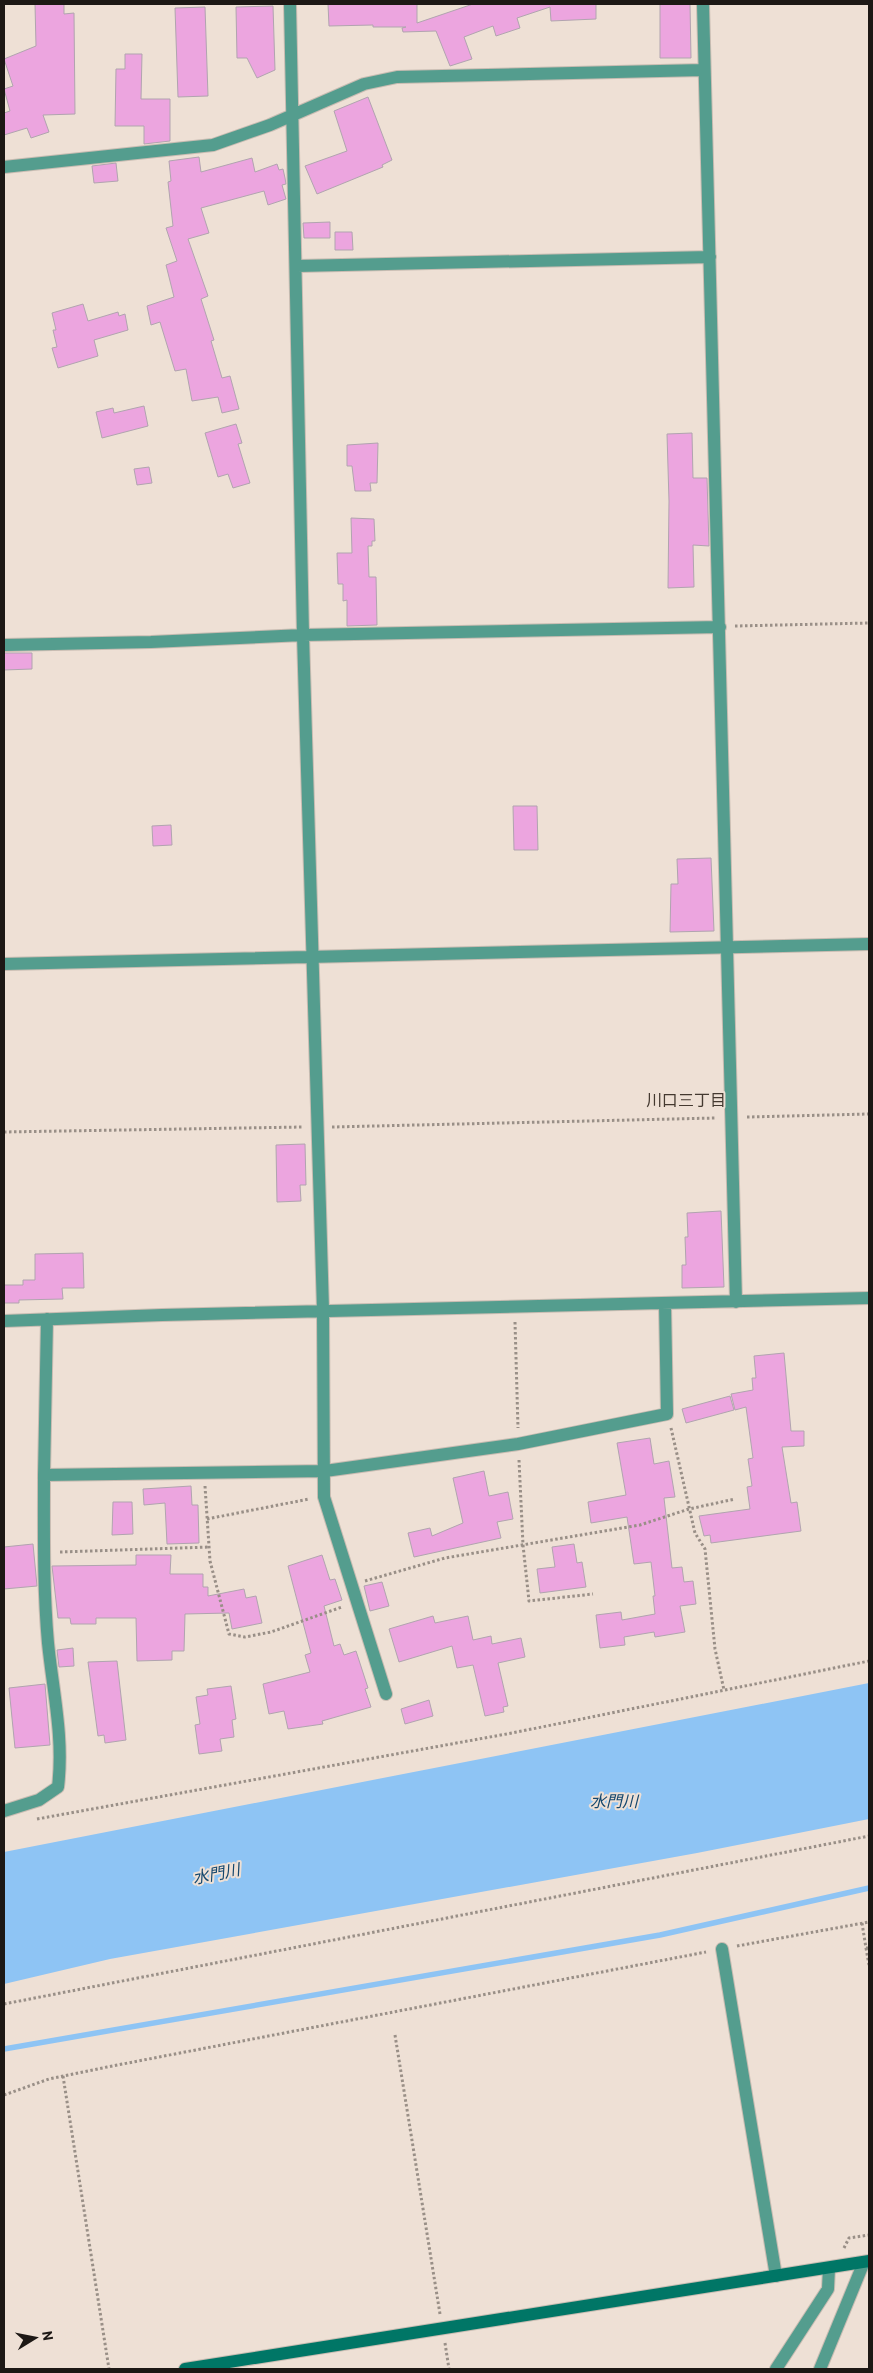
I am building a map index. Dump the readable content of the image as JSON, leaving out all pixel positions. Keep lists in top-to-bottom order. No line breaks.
{"districts":["川口三丁目"],"water":["水門川"],"north":"right"}
